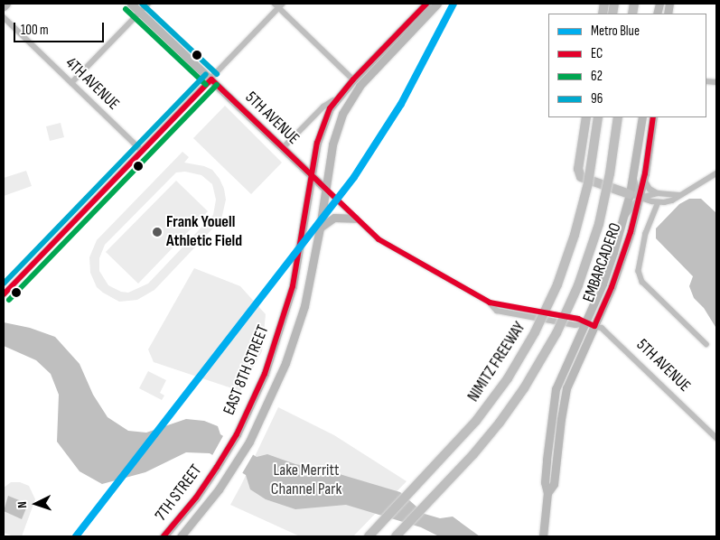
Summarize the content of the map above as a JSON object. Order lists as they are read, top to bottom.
{
  "streets": {
    "highway": ["NIMITZ FREEWAY"],
    "main road": [
      "5TH AVENUE",
      "EMBARCADERO",
      "EAST 8TH STREET",
      "7TH STREET"
    ],
    "street": ["4TH AVENUE"]
  },
  "crossings": [
    ["5TH AVENUE", "EMBARCADERO"],
    ["5TH AVENUE", "EAST 8TH STREET"],
    ["EAST 8TH STREET", "7TH STREET"]
  ],
  "parks": ["Lake Merritt Channel Park"],
  "places": ["Frank Youell Athletic Field"],
  "lines": [
    "metro line Blue",
    "transit line EC",
    "transit line 96",
    "transit line 62"
  ],
  "legend": [
    "Metro Blue",
    "EC",
    "62",
    "96"
  ],
  "scale_bar": "100 m",
  "north": "left"
}
